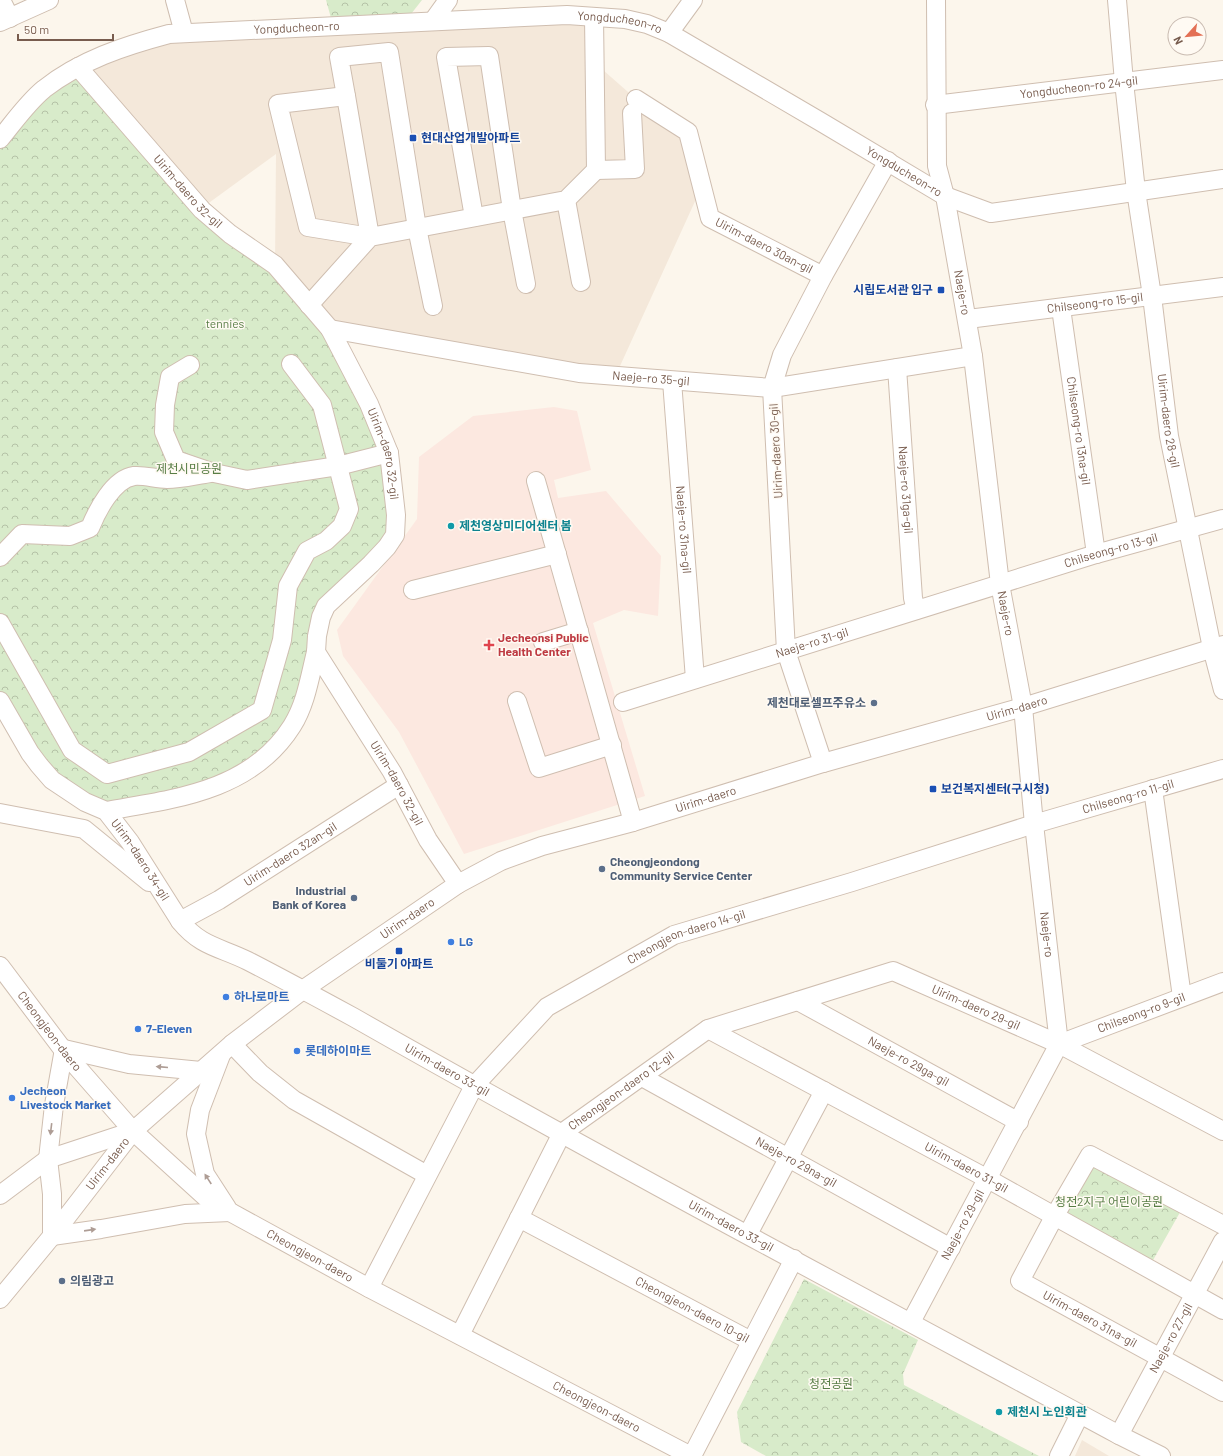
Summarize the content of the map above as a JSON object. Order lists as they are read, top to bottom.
{
  "streets": {
    "street": [
      "Yongducheon-ro",
      "Yongducheon-ro 24-gil",
      "Uirim-daero 32-gil",
      "Uirim-daero 30an-gil",
      "Naeje-ro",
      "Chilseong-ro 15-gil",
      "Naeje-ro 35-gil",
      "Uirim-daero 28-gil",
      "Chilseong-ro 13na-gil",
      "Uirim-daero 30-gil",
      "Naeje-ro 31ga-gil",
      "Naeje-ro 31na-gil",
      "Chilseong-ro 13-gil",
      "Naeje-ro 31-gil",
      "Uirim-daero",
      "Chilseong-ro 11-gil",
      "Uirim-daero 32an-gil",
      "Uirim-daero 34-gil",
      "Cheongjeon-daero 14-gil",
      "Uirim-daero 29-gil",
      "Chilseong-ro 9-gil",
      "Cheongjeon-daero",
      "Naeje-ro 29ga-gil",
      "Uirim-daero 33-gil",
      "Cheongjeon-daero 12-gil",
      "Naeje-ro 29na-gil",
      "Uirim-daero 31-gil",
      "Naeje-ro 29-gil",
      "Cheongjeon-daero 10-gil",
      "Uirim-daero 31na-gil",
      "Naeje-ro 27-gil"
    ]
  },
  "crossings": [
    ["Yongducheon-ro", "Uirim-daero 32-gil"],
    ["Yongducheon-ro", "Naeje-ro"],
    ["Yongducheon-ro", "Uirim-daero 28-gil"],
    ["Yongducheon-ro", "Uirim-daero 30-gil"],
    ["Yongducheon-ro 24-gil", "Naeje-ro"],
    ["Yongducheon-ro 24-gil", "Uirim-daero 28-gil"],
    ["Uirim-daero 32-gil", "Naeje-ro 35-gil"],
    ["Uirim-daero 32-gil", "Uirim-daero"],
    ["Uirim-daero 32-gil", "Uirim-daero 32an-gil"],
    ["Uirim-daero 30an-gil", "Uirim-daero 30-gil"],
    ["Naeje-ro", "Chilseong-ro 15-gil"],
    ["Naeje-ro", "Naeje-ro 35-gil"],
    ["Naeje-ro", "Chilseong-ro 13-gil"],
    ["Naeje-ro", "Naeje-ro 31-gil"],
    ["Naeje-ro", "Uirim-daero"],
    ["Naeje-ro", "Chilseong-ro 11-gil"],
    ["Naeje-ro", "Cheongjeon-daero 14-gil"],
    ["Naeje-ro", "Uirim-daero 29-gil"],
    ["Naeje-ro", "Chilseong-ro 9-gil"],
    ["Naeje-ro", "Naeje-ro 29-gil"],
    ["Chilseong-ro 15-gil", "Uirim-daero 28-gil"],
    ["Chilseong-ro 15-gil", "Chilseong-ro 13na-gil"],
    ["Naeje-ro 35-gil", "Uirim-daero 30-gil"],
    ["Naeje-ro 35-gil", "Naeje-ro 31ga-gil"],
    ["Naeje-ro 35-gil", "Naeje-ro 31na-gil"],
    ["Uirim-daero 28-gil", "Chilseong-ro 13-gil"],
    ["Uirim-daero 28-gil", "Uirim-daero"],
    ["Chilseong-ro 13na-gil", "Chilseong-ro 13-gil"],
    ["Uirim-daero 30-gil", "Naeje-ro 31-gil"],
    ["Uirim-daero 30-gil", "Uirim-daero"],
    ["Naeje-ro 31ga-gil", "Naeje-ro 31-gil"],
    ["Naeje-ro 31na-gil", "Naeje-ro 31-gil"],
    ["Chilseong-ro 13-gil", "Naeje-ro 31-gil"],
    ["Uirim-daero", "Uirim-daero 34-gil"],
    ["Uirim-daero", "Cheongjeon-daero"],
    ["Uirim-daero", "Uirim-daero 33-gil"],
    ["Chilseong-ro 11-gil", "Cheongjeon-daero 14-gil"],
    ["Uirim-daero 32an-gil", "Uirim-daero 34-gil"],
    ["Uirim-daero 34-gil", "Uirim-daero 33-gil"],
    ["Cheongjeon-daero 14-gil", "Cheongjeon-daero"],
    ["Cheongjeon-daero 14-gil", "Uirim-daero 33-gil"],
    ["Uirim-daero 29-gil", "Chilseong-ro 9-gil"],
    ["Uirim-daero 29-gil", "Cheongjeon-daero 12-gil"],
    ["Uirim-daero 29-gil", "Naeje-ro 29-gil"],
    ["Chilseong-ro 9-gil", "Naeje-ro 29-gil"],
    ["Cheongjeon-daero", "Cheongjeon-daero 12-gil"],
    ["Cheongjeon-daero", "Cheongjeon-daero 10-gil"],
    ["Naeje-ro 29ga-gil", "Cheongjeon-daero 12-gil"],
    ["Naeje-ro 29ga-gil", "Naeje-ro 29-gil"],
    ["Uirim-daero 33-gil", "Cheongjeon-daero 12-gil"],
    ["Uirim-daero 33-gil", "Naeje-ro 29-gil"],
    ["Uirim-daero 33-gil", "Naeje-ro 27-gil"],
    ["Cheongjeon-daero 12-gil", "Naeje-ro 29na-gil"],
    ["Cheongjeon-daero 12-gil", "Uirim-daero 31-gil"],
    ["Cheongjeon-daero 12-gil", "Cheongjeon-daero 10-gil"],
    ["Naeje-ro 29na-gil", "Naeje-ro 29-gil"],
    ["Uirim-daero 31-gil", "Naeje-ro 29-gil"],
    ["Uirim-daero 31-gil", "Uirim-daero 31na-gil"],
    ["Uirim-daero 31-gil", "Naeje-ro 27-gil"],
    ["Uirim-daero 31na-gil", "Naeje-ro 27-gil"]
  ],
  "parks": [
    "tennies",
    "제천시민공원",
    "청전2지구 어린이공원",
    "청전공원"
  ],
  "places": {
    "transit": [
      "현대산업개발아파트",
      "시립도서관 입구",
      "보건복지센터(구시청)",
      "비둘기 아파트"
    ],
    "other": [
      "제천영상미디어센터 봄",
      "제천대로셀프주유소",
      "Cheongjeondong Community Service Center",
      "Industrial Bank of Korea",
      "LG",
      "하나로마트",
      "7-Eleven",
      "롯데하이마트",
      "Jecheon Livestock Market",
      "의림광고",
      "제천시 노인회관"
    ],
    "health": ["Jecheonsi Public Health Center"]
  },
  "scale_bar": "50 m",
  "north": "bottom left"
}
